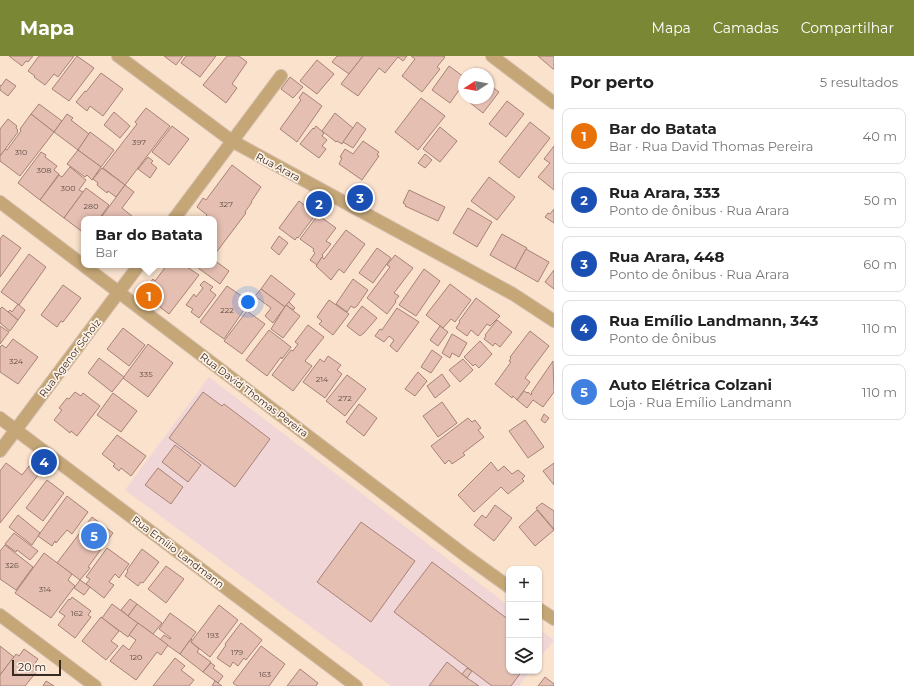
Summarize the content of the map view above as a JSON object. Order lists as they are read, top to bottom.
{
  "streets": {
    "street": [
      "Rua Arara",
      "Rua Agenor Scholz",
      "Rua David Thomas Pereira",
      "Rua Emílio Landmann"
    ]
  },
  "crossings": [
    ["Rua Agenor Scholz", "Rua David Thomas Pereira"],
    ["Rua Agenor Scholz", "Rua Emílio Landmann"]
  ],
  "house_numbers": [
    "397",
    "310",
    "308",
    "300",
    "327",
    "280",
    "222",
    "324",
    "335",
    "214",
    "272",
    "326",
    "314",
    "162",
    "193",
    "179",
    "120",
    "163"
  ],
  "scale_bar": "20 m",
  "north": "left",
  "page": {
    "header": "Mapa",
    "nav": ["Mapa", "Camadas", "Compartilhar"],
    "heading": ["Por perto", "5 resultados"],
    "list": [
      {
        "mark": "1",
        "name": "Bar do Batata",
        "note": "Bar · Rua David Thomas Pereira",
        "value": "40 m"
      },
      {
        "mark": "2",
        "name": "Rua Arara, 333",
        "note": "Ponto de ônibus · Rua Arara",
        "value": "50 m"
      },
      {
        "mark": "3",
        "name": "Rua Arara, 448",
        "note": "Ponto de ônibus · Rua Arara",
        "value": "60 m"
      },
      {
        "mark": "4",
        "name": "Rua Emílio Landmann, 343",
        "note": "Ponto de ônibus",
        "value": "110 m"
      },
      {
        "mark": "5",
        "name": "Auto Elétrica Colzani",
        "note": "Loja · Rua Emílio Landmann",
        "value": "110 m"
      }
    ],
    "pins": [
      "3",
      "2",
      "1",
      "4",
      "5"
    ],
    "popup": ["Bar do Batata", "Bar"],
    "map_buttons": ["+", "−"],
    "scale": "20 m"
  }
}
